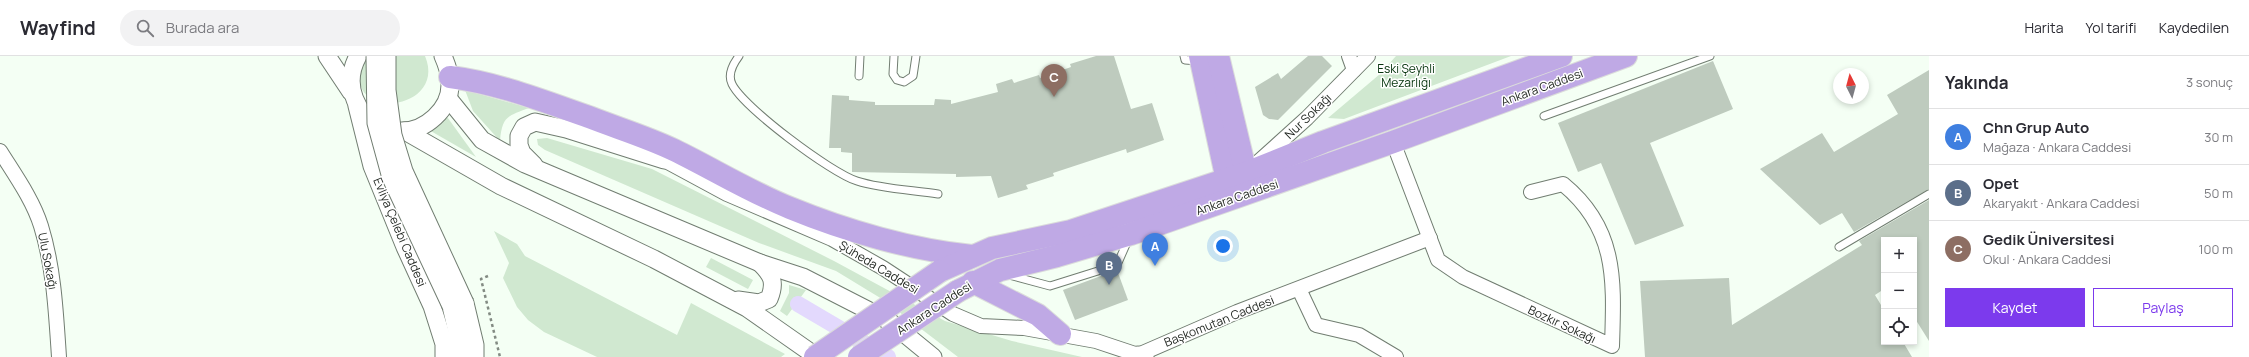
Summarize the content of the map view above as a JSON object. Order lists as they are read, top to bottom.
{
  "streets": {
    "main road": ["Ankara Caddesi"],
    "street": [
      "Nur Sokağı",
      "Evliya Çelebi Caddesi",
      "Ulu Sokağı",
      "Şüheda Caddesi",
      "Başkomutan Caddesi",
      "Bozkır Sokağı"
    ]
  },
  "crossings": [
    ["Ankara Caddesi", "Nur Sokağı"],
    ["Ankara Caddesi", "Bozkır Sokağı"],
    ["Şüheda Caddesi", "Başkomutan Caddesi"],
    ["Başkomutan Caddesi", "Bozkır Sokağı"]
  ],
  "parks": ["Eski Şeyhli Mezarlığı"],
  "north": "top",
  "page": {
    "header": "Wayfind",
    "search": "Burada ara",
    "nav": ["Harita", "Yol tarifi", "Kaydedilen"],
    "heading": ["Yakında", "3 sonuç"],
    "pins": ["C", "A", "B"],
    "list": [
      {
        "mark": "A",
        "name": "Chn Grup Auto",
        "note": "Mağaza · Ankara Caddesi",
        "value": "30 m"
      },
      {
        "mark": "B",
        "name": "Opet",
        "note": "Akaryakıt · Ankara Caddesi",
        "value": "50 m"
      },
      {
        "mark": "C",
        "name": "Gedik Üniversitesi",
        "note": "Okul · Ankara Caddesi",
        "value": "100 m"
      }
    ],
    "map_buttons": ["+", "−"],
    "buttons": ["Kaydet", "Paylaş"]
  }
}
